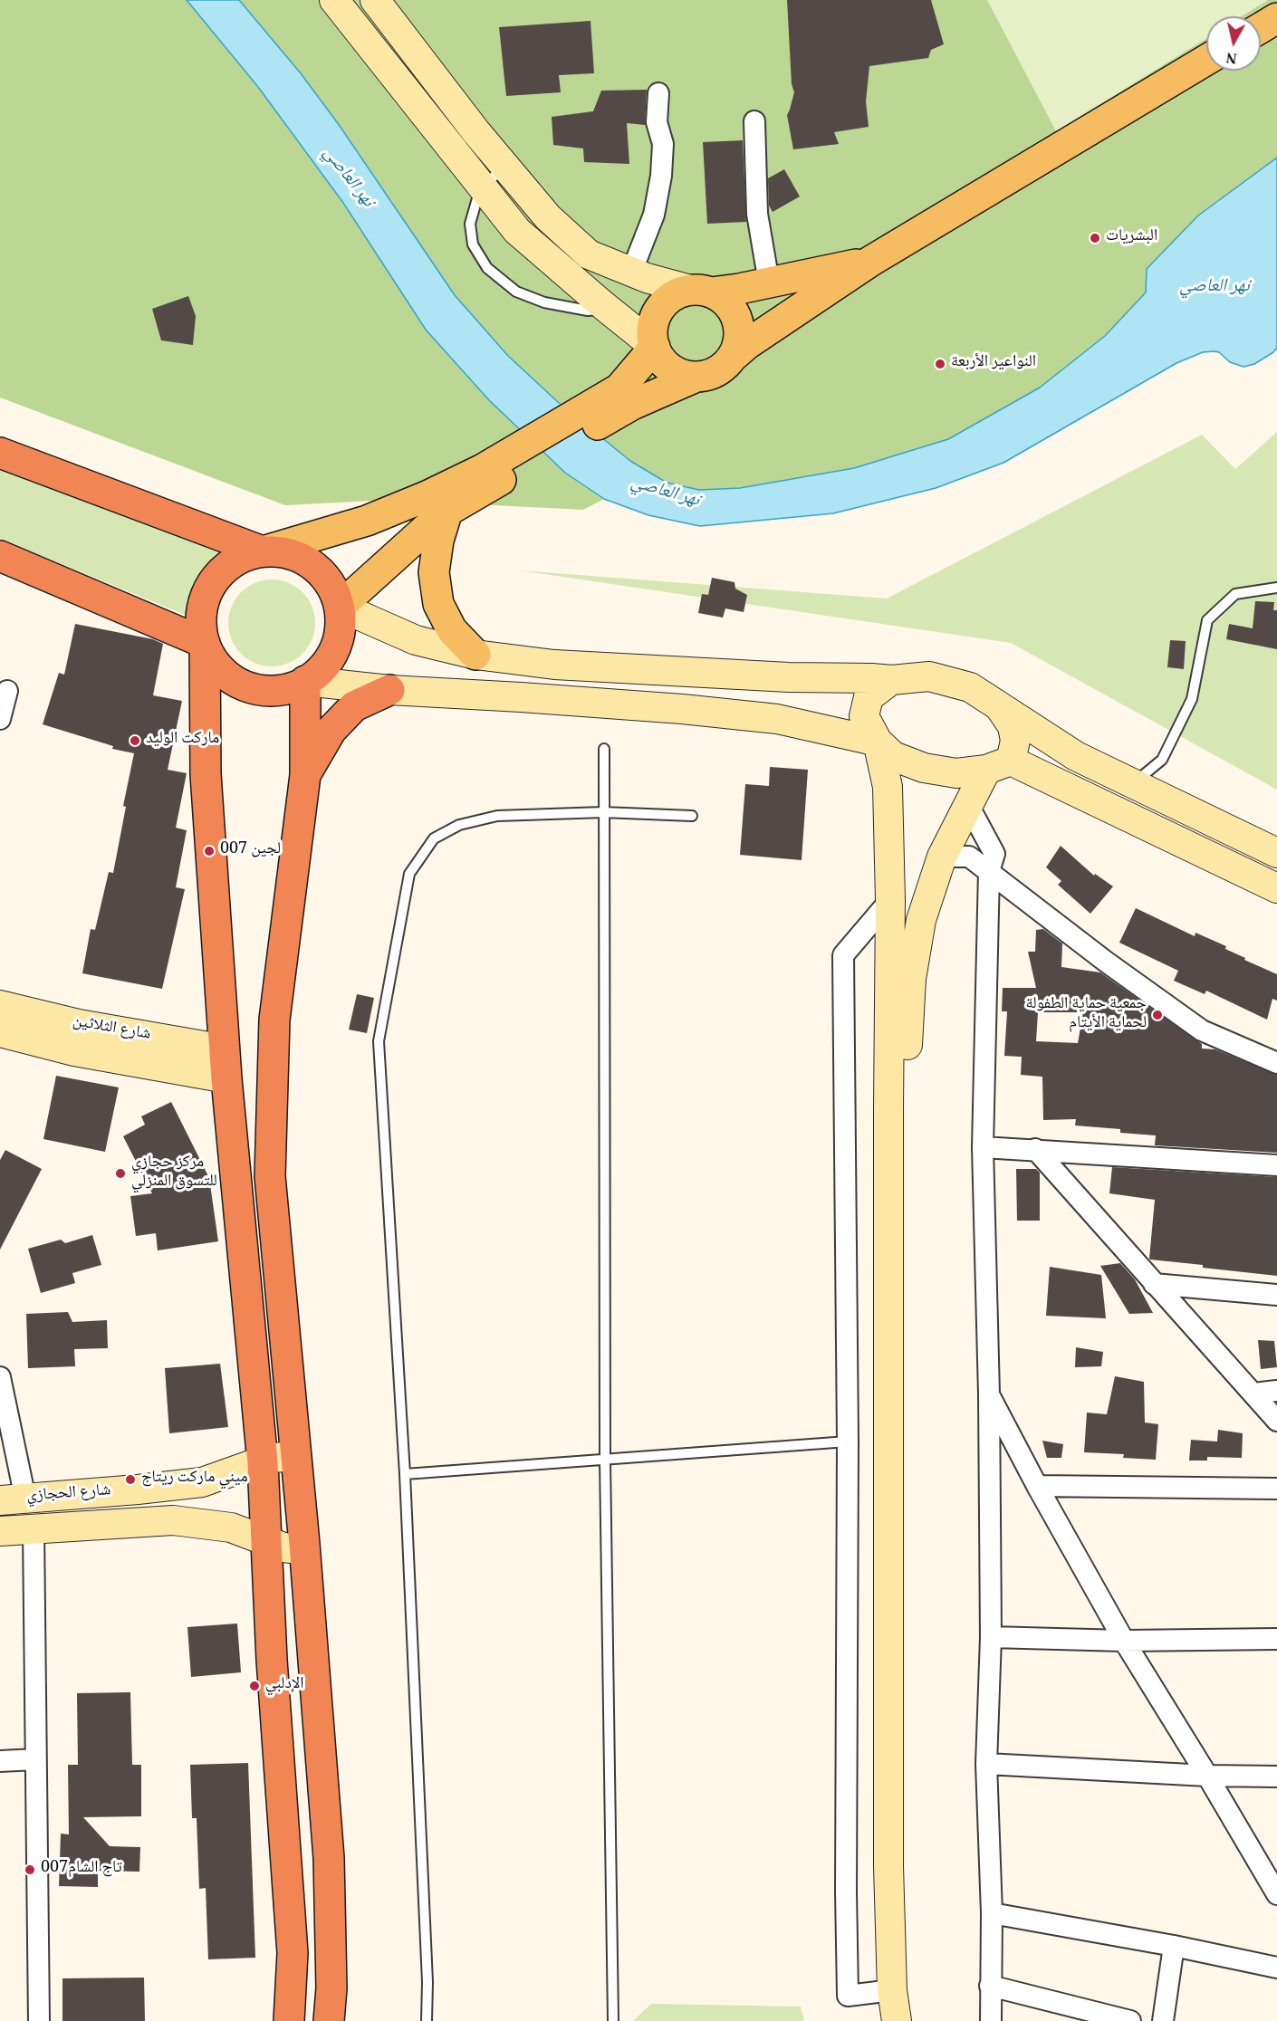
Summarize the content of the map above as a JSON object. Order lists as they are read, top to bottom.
{
  "streets": {
    "main road": ["شارع الثلاثين", "شارع الحجازي"]
  },
  "water": ["نهر العاصي"],
  "places": [
    "البشريات",
    "النواعير الأربعة",
    "ماركت الوليد",
    "لجين 007",
    "جمعية حماية الطفولة لحماية الأيتام",
    "مركز حجازي للتسوق المنزلي",
    "ميني ماركت ريتاج",
    "الإدلبي",
    "تاج الشام007"
  ],
  "north": "bottom"
}
